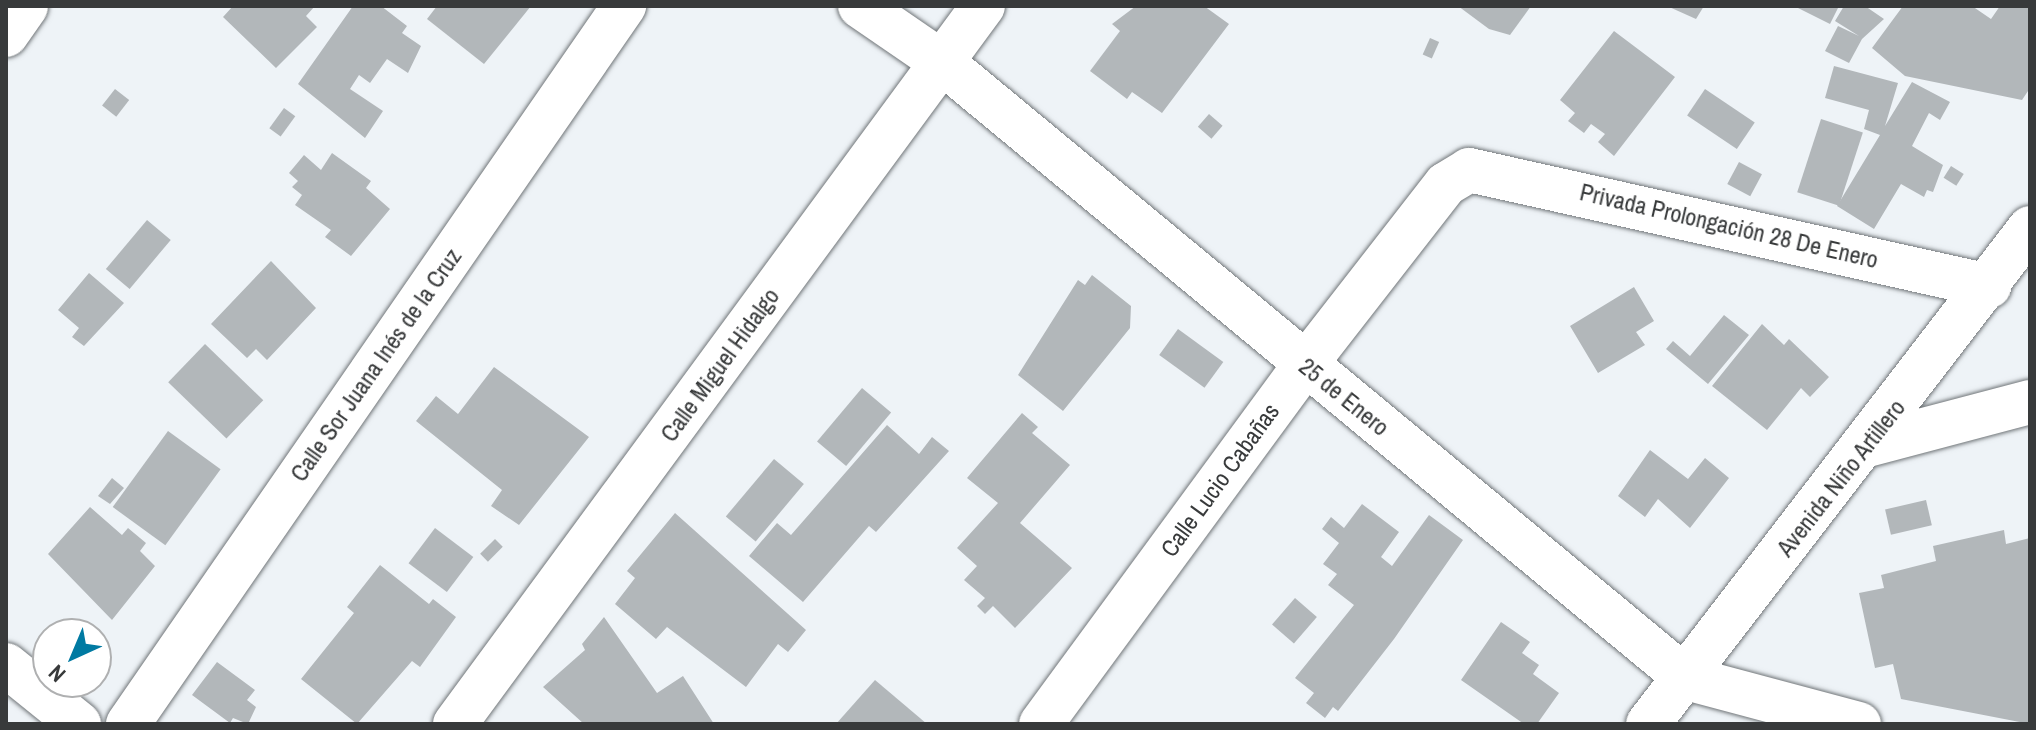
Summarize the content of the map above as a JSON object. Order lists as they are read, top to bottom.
{
  "streets": {
    "street": [
      "Privada Prolongación 28 De Enero",
      "Calle Sor Juana Inés de la Cruz",
      "Calle Miguel Hidalgo",
      "25 de Enero",
      "Avenida Niño Artillero",
      "Calle Lucio Cabañas"
    ]
  },
  "crossings": [
    ["Privada Prolongación 28 De Enero", "Avenida Niño Artillero"],
    ["Privada Prolongación 28 De Enero", "Calle Lucio Cabañas"],
    ["Calle Miguel Hidalgo", "25 de Enero"],
    ["25 de Enero", "Avenida Niño Artillero"],
    ["25 de Enero", "Calle Lucio Cabañas"]
  ],
  "north": "bottom left"
}
